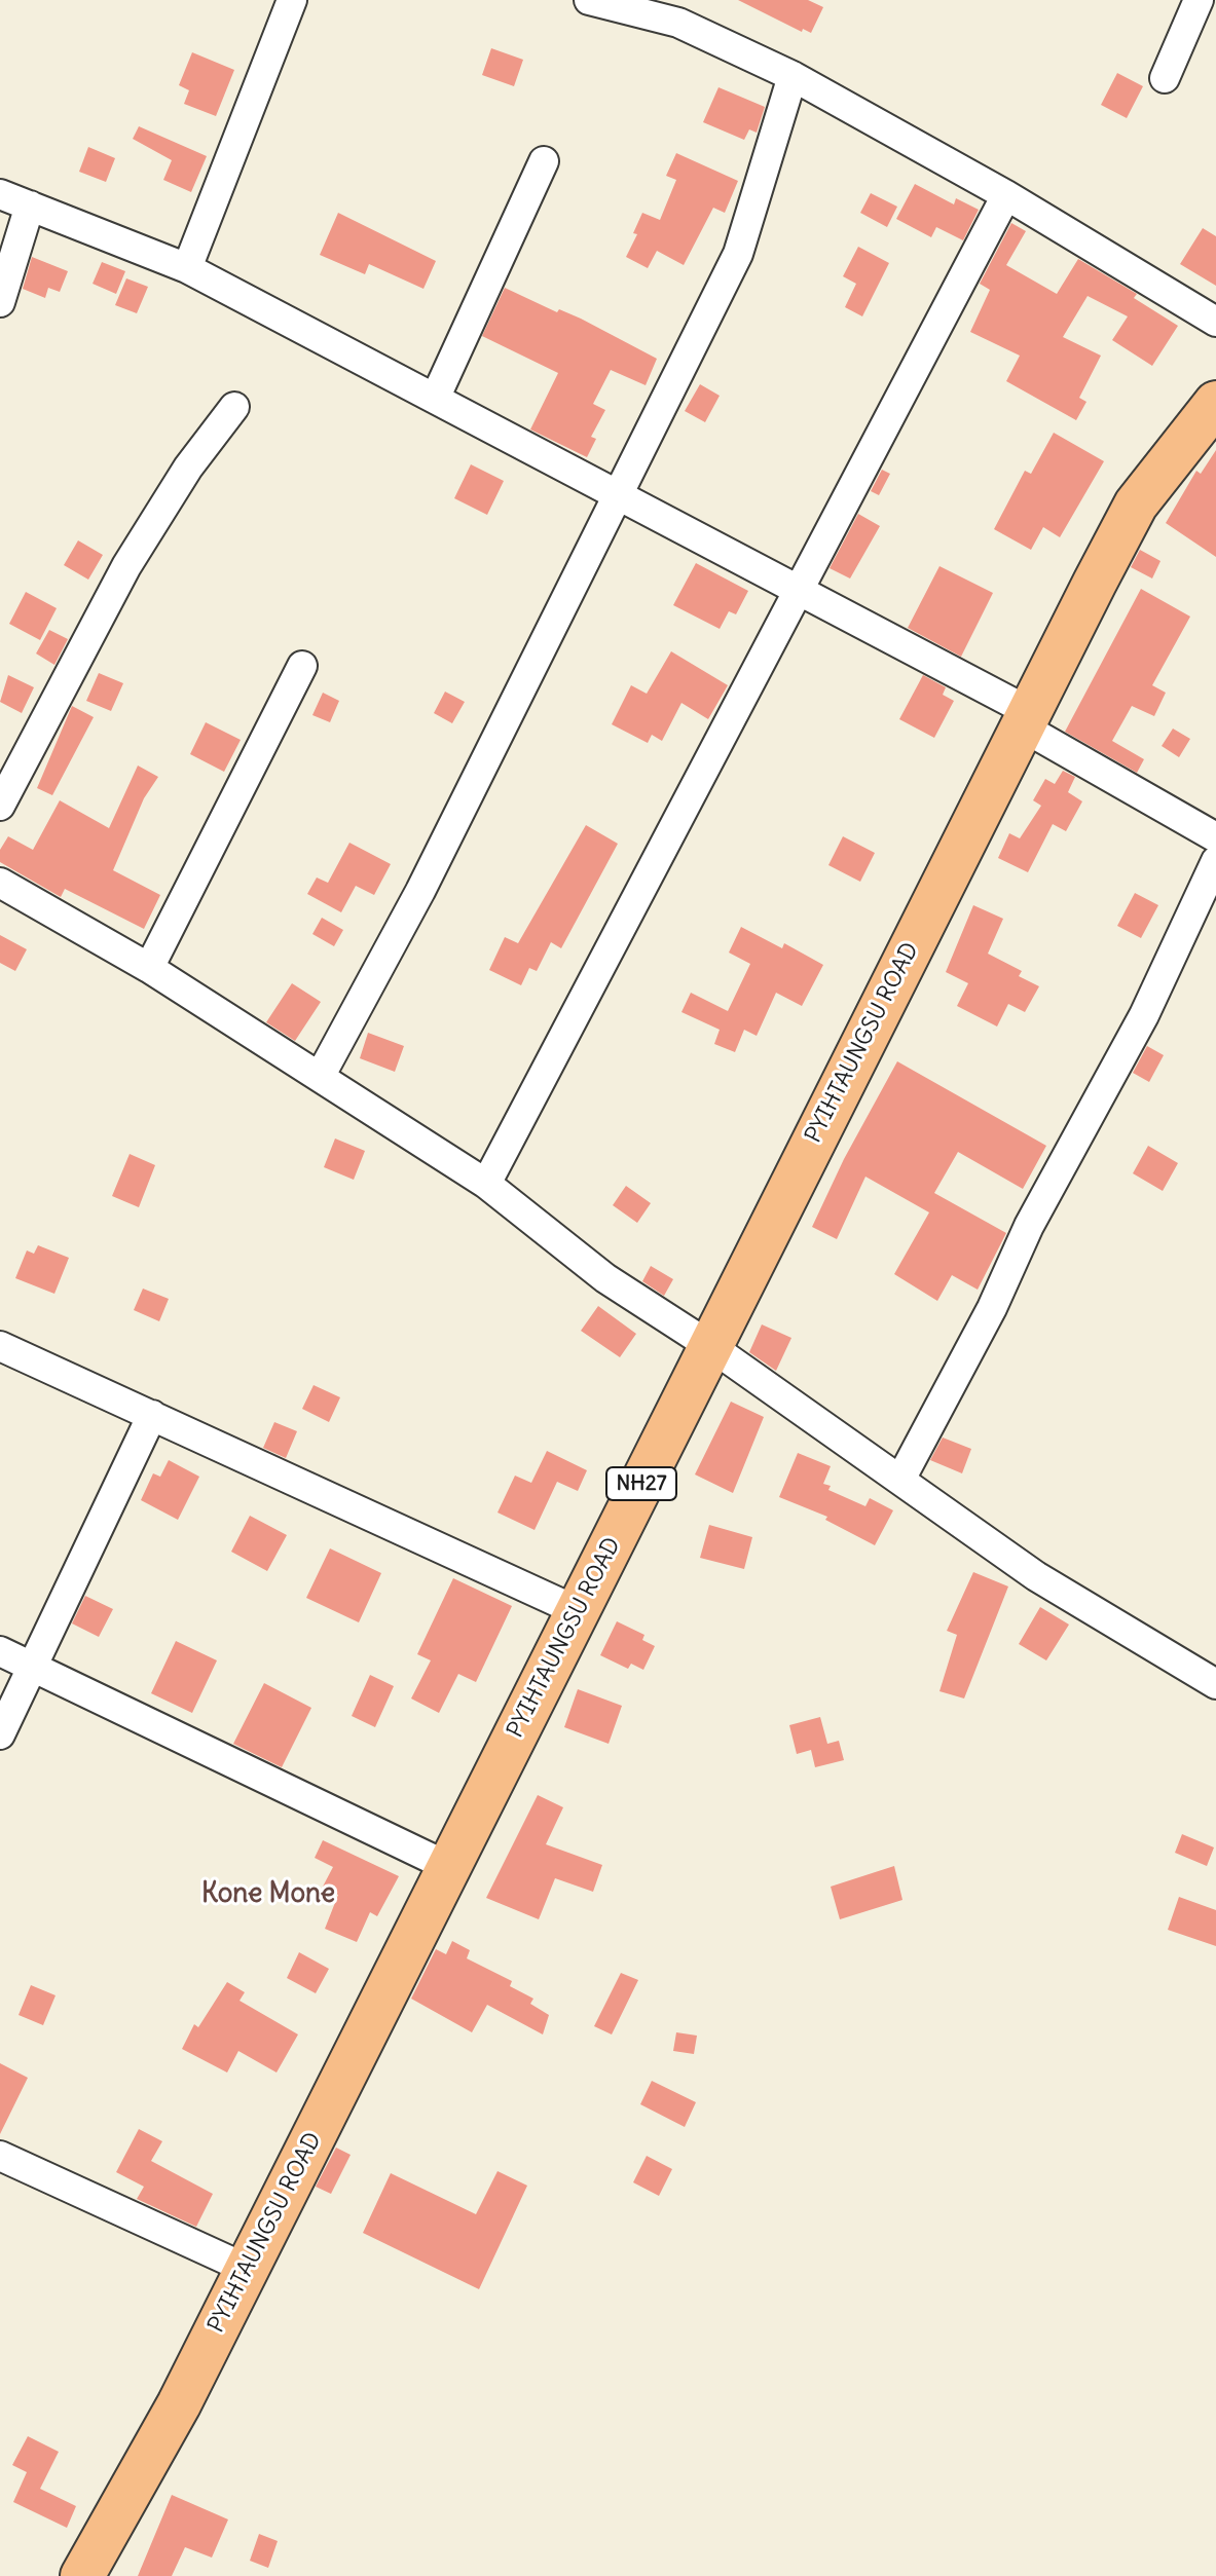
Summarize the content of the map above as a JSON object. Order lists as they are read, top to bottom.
{
  "streets": {
    "highway": ["PYIHTAUNGSU ROAD", "NH27"]
  },
  "districts": ["Kone Mone"]
}
